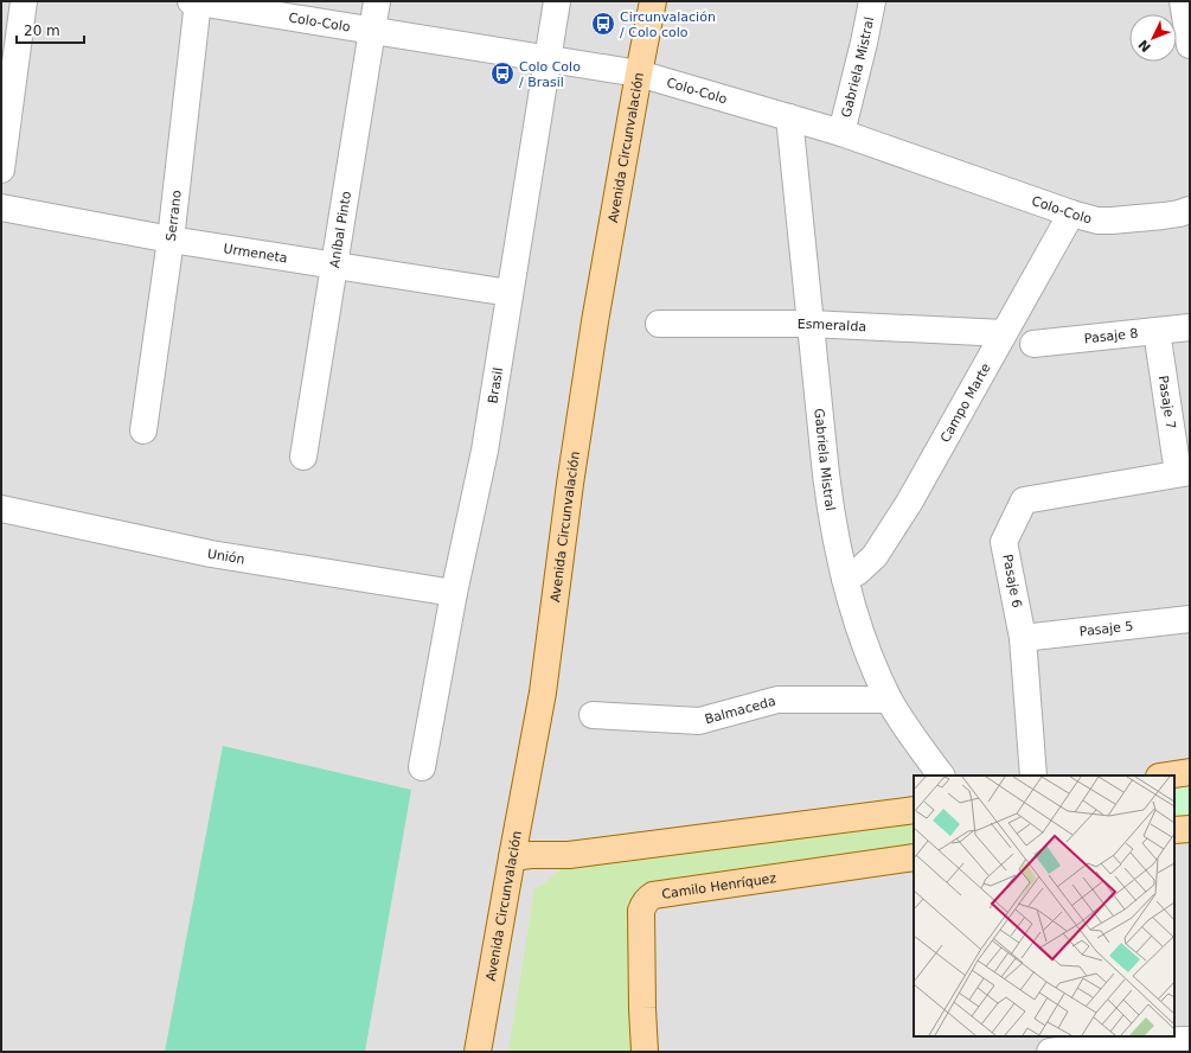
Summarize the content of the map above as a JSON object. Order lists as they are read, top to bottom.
{
  "streets": {
    "main road": ["Avenida Circunvalación", "Camilo Henríquez"],
    "street": [
      "Colo-Colo",
      "Gabriela Mistral",
      "Serrano",
      "Aníbal Pinto",
      "Urmeneta",
      "Esmeralda",
      "Pasaje 8",
      "Brasil",
      "Campo Marte",
      "Pasaje 7",
      "Unión",
      "Pasaje 6",
      "Pasaje 5",
      "Balmaceda"
    ]
  },
  "crossings": [
    ["Colo-Colo", "Gabriela Mistral"],
    ["Colo-Colo", "Avenida Circunvalación"],
    ["Colo-Colo", "Serrano"],
    ["Colo-Colo", "Aníbal Pinto"],
    ["Colo-Colo", "Brasil"],
    ["Colo-Colo", "Campo Marte"],
    ["Gabriela Mistral", "Esmeralda"],
    ["Gabriela Mistral", "Campo Marte"],
    ["Gabriela Mistral", "Balmaceda"],
    ["Serrano", "Urmeneta"],
    ["Aníbal Pinto", "Urmeneta"],
    ["Urmeneta", "Brasil"],
    ["Esmeralda", "Campo Marte"],
    ["Pasaje 8", "Pasaje 7"],
    ["Brasil", "Unión"],
    ["Pasaje 7", "Pasaje 6"],
    ["Pasaje 6", "Pasaje 5"]
  ],
  "places": {
    "bus stop": ["Circunvalación / Colo colo", "Colo Colo / Brasil"]
  },
  "scale_bar": "20 m",
  "north": "bottom left"
}
